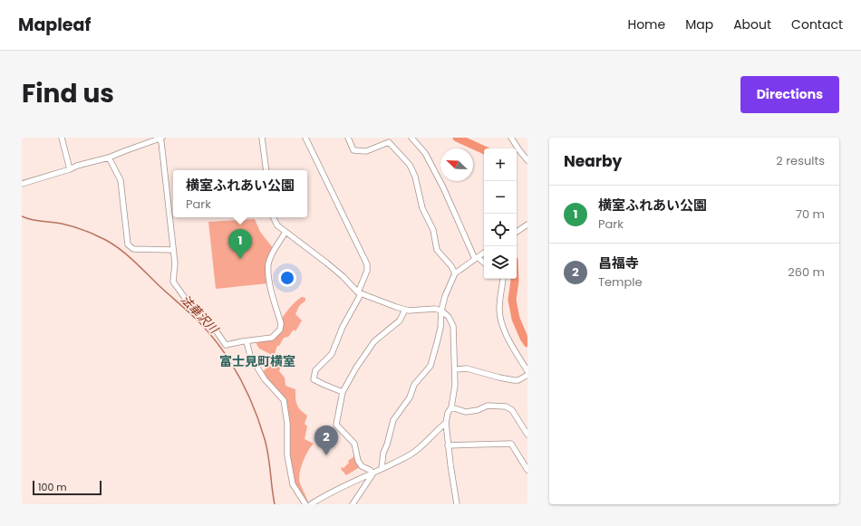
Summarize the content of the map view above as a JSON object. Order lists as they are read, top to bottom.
{
  "districts": ["富士見町横室"],
  "water": ["法華沢川"],
  "scale_bar": "100 m",
  "north": "top left",
  "page": {
    "header": "Mapleaf",
    "nav": [
      "Home",
      "Map",
      "About",
      "Contact"
    ],
    "title": "Find us",
    "buttons": "Directions",
    "heading": ["Nearby", "2 results"],
    "map_buttons": ["+", "−"],
    "popup": ["横室ふれあい公園", "Park"],
    "list": [
      {
        "mark": "1",
        "name": "横室ふれあい公園",
        "note": "Park",
        "value": "70 m"
      },
      {
        "mark": "2",
        "name": "昌福寺",
        "note": "Temple",
        "value": "260 m"
      }
    ],
    "pins": ["1", "2"],
    "scale": "100 m"
  }
}
